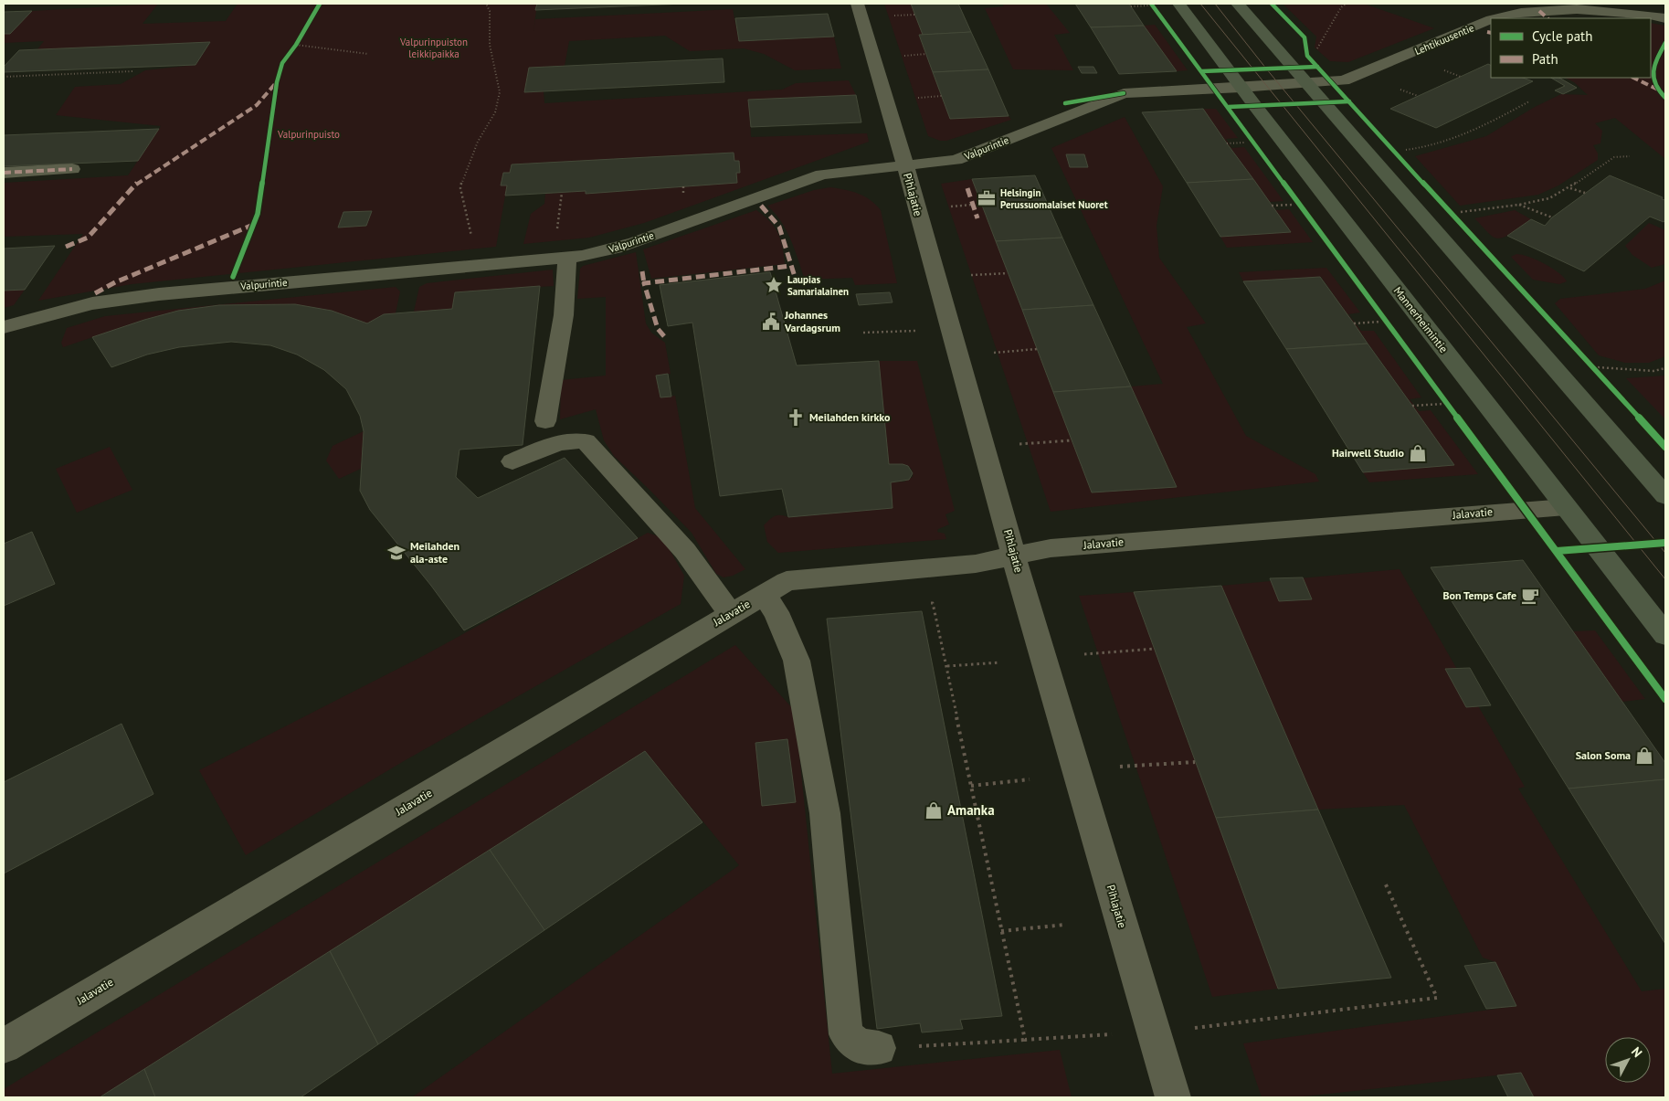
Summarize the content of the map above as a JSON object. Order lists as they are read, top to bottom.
{
  "streets": {
    "main road": ["Mannerheimintie"],
    "street": [
      "Lehtikuusentie",
      "Valpurintie",
      "Pihlajatie",
      "Jalavatie"
    ]
  },
  "crossings": [
    ["Lehtikuusentie", "Valpurintie"],
    ["Lehtikuusentie", "Mannerheimintie"],
    ["Valpurintie", "Pihlajatie"],
    ["Valpurintie", "Mannerheimintie"],
    ["Pihlajatie", "Jalavatie"],
    ["Mannerheimintie", "Jalavatie"]
  ],
  "parks": ["Valpurinpuiston leikkipaikka", "Valpurinpuisto"],
  "places": {
    "office": ["Helsingin Perussuomalaiset Nuoret"],
    "place": ["Laupias Samarialainen"],
    "public building": ["Johannes Vardagsrum"],
    "church": ["Meilahden kirkko"],
    "shop": ["Hairwell Studio", "Salon Soma", "Amanka"],
    "school or university": ["Meilahden ala-aste"],
    "cafe": ["Bon Temps Cafe"]
  },
  "legend": ["Cycle path", "Path"],
  "north": "top right"
}
